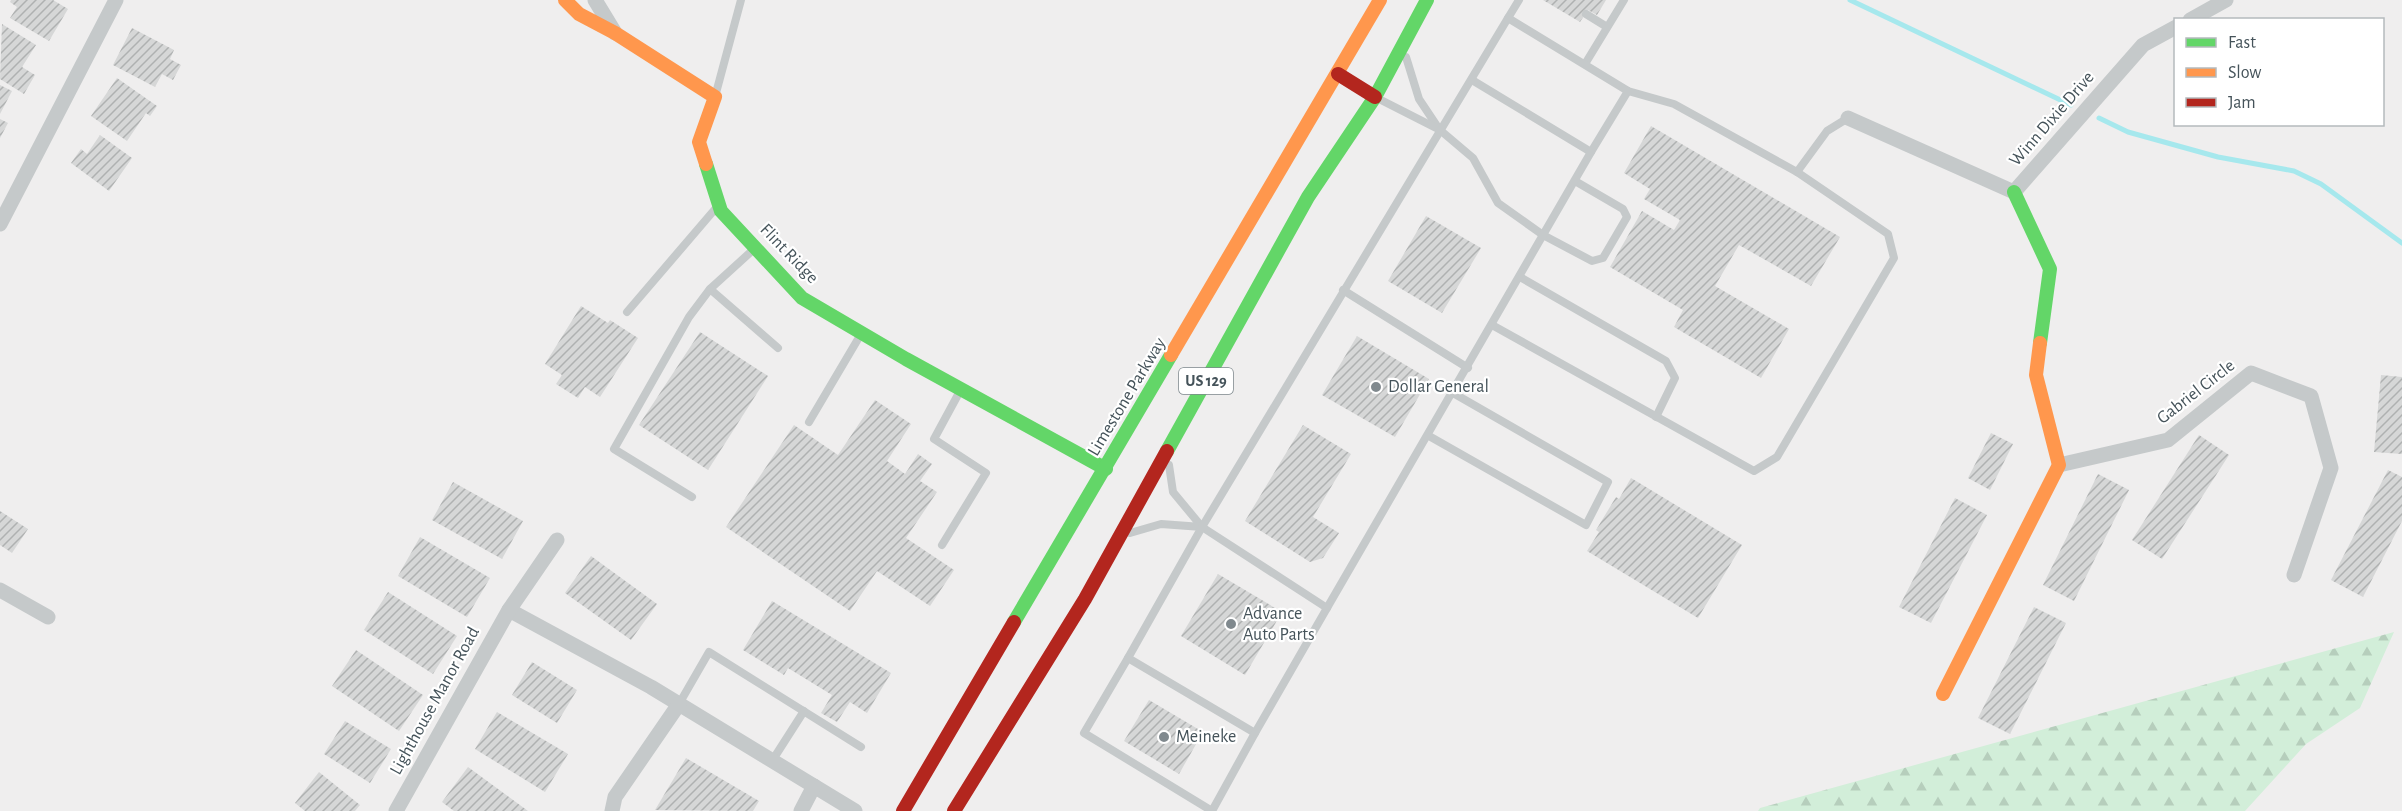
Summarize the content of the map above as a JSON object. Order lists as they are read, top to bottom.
{
  "streets": {
    "main road": ["Flint Ridge", "US 129", "Limestone Parkway"],
    "street": ["Winn Dixie Drive", "Gabriel Circle", "Lighthouse Manor Road"]
  },
  "crossings": [
    ["Flint Ridge", "Limestone Parkway"]
  ],
  "places": ["Dollar General", "Advance Auto Parts", "Meineke"],
  "legend": ["Fast", "Slow", "Jam"]
}
